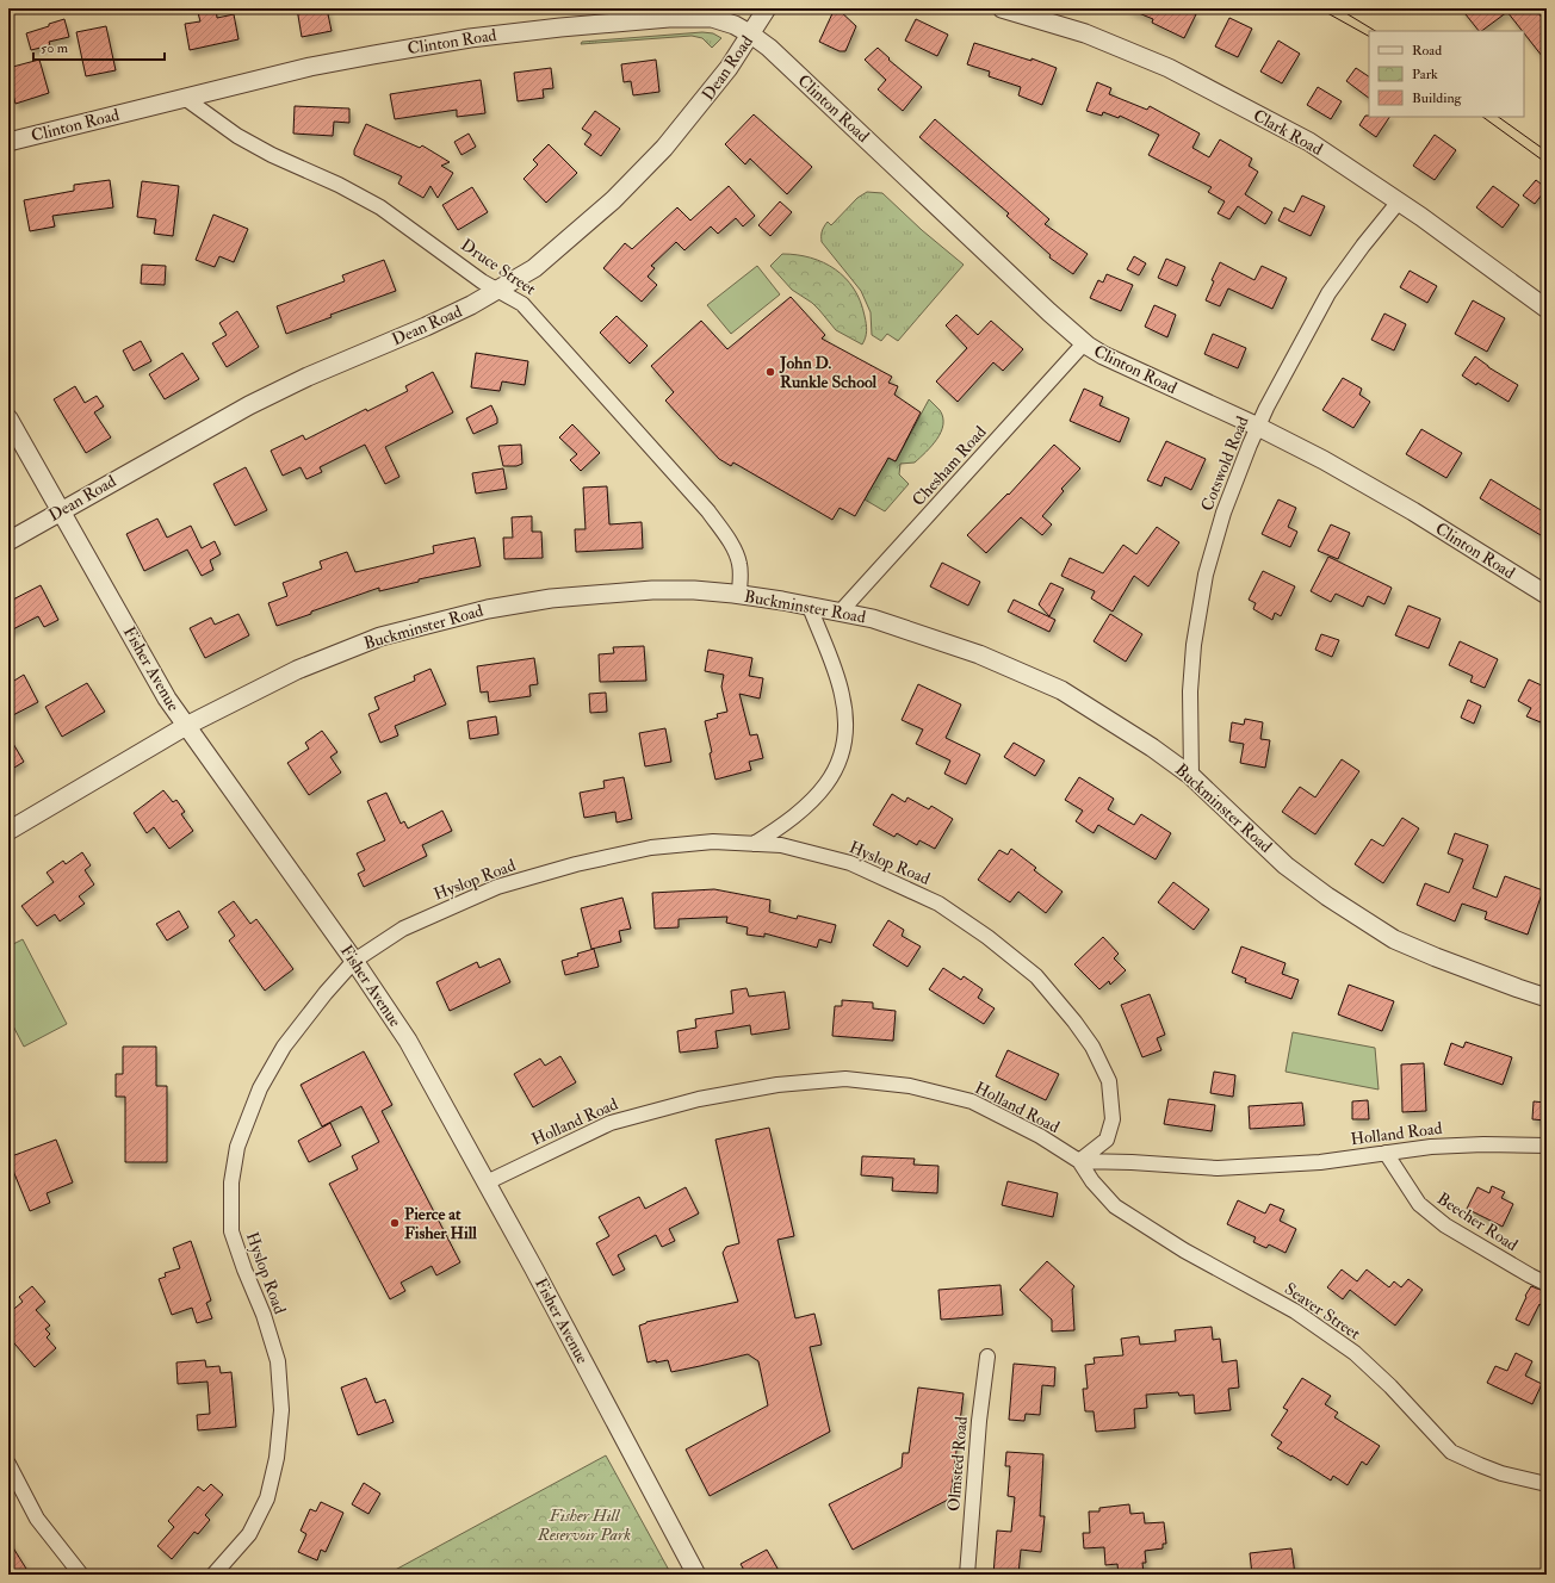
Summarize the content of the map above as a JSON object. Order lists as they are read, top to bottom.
{
  "streets": {
    "street": [
      "Clinton Road",
      "Dean Road",
      "Clark Road",
      "Druce Street",
      "Cotswold Road",
      "Chesham Road",
      "Buckminster Road",
      "Fisher Avenue",
      "Hyslop Road",
      "Holland Road",
      "Beecher Road",
      "Seaver Street",
      "Olmsted Road"
    ]
  },
  "crossings": [
    ["Clinton Road", "Dean Road"],
    ["Clinton Road", "Druce Street"],
    ["Clinton Road", "Cotswold Road"],
    ["Clinton Road", "Chesham Road"],
    ["Dean Road", "Druce Street"],
    ["Dean Road", "Fisher Avenue"],
    ["Clark Road", "Cotswold Road"],
    ["Druce Street", "Buckminster Road"],
    ["Cotswold Road", "Buckminster Road"],
    ["Chesham Road", "Buckminster Road"],
    ["Buckminster Road", "Fisher Avenue"],
    ["Fisher Avenue", "Hyslop Road"],
    ["Fisher Avenue", "Holland Road"],
    ["Hyslop Road", "Holland Road"],
    ["Hyslop Road", "Seaver Street"],
    ["Holland Road", "Beecher Road"],
    ["Holland Road", "Seaver Street"]
  ],
  "parks": ["Fisher Hill Reservoir Park"],
  "places": ["John D. Runkle School", "Pierce at Fisher Hill"],
  "legend": ["Road", "Park", "Building"],
  "scale_bar": "50 m"
}
